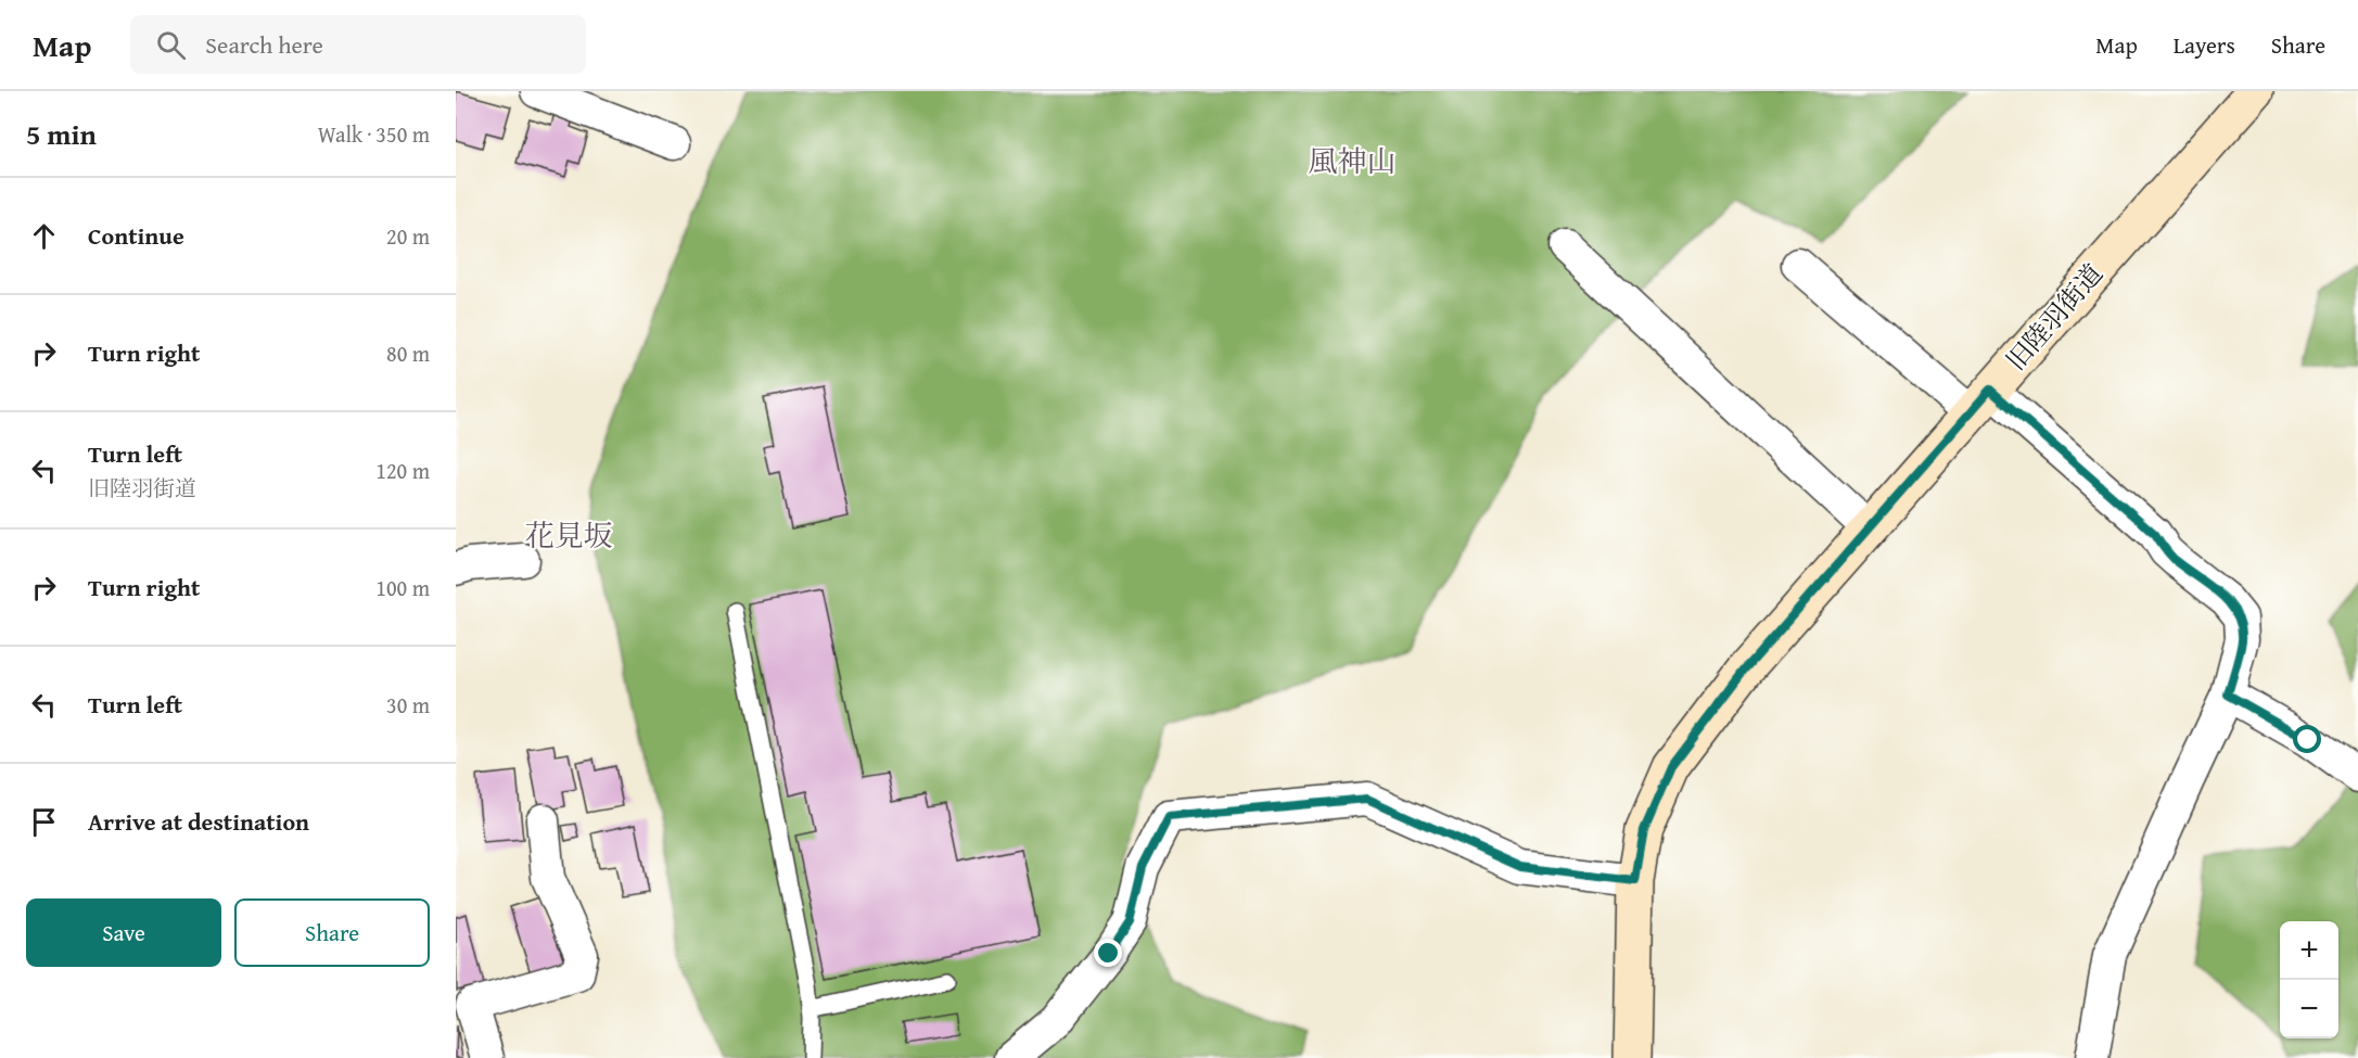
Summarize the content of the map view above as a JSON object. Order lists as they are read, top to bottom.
{
  "streets": {
    "street": ["旧陸羽街道"]
  },
  "districts": ["風神山", "花見坂"],
  "page": {
    "header": "Map",
    "search": "Search here",
    "nav": ["Map", "Layers", "Share"],
    "heading": ["5 min", "Walk · 350 m"],
    "list": [
      ["Continue", "20 m"],
      ["Turn right", "80 m"],
      ["Turn left", "旧陸羽街道", "120 m"],
      ["Turn right", "100 m"],
      ["Turn left", "30 m"],
      "Arrive at destination"
    ],
    "buttons": ["Save", "Share"],
    "map_buttons": ["+", "−"]
  }
}
